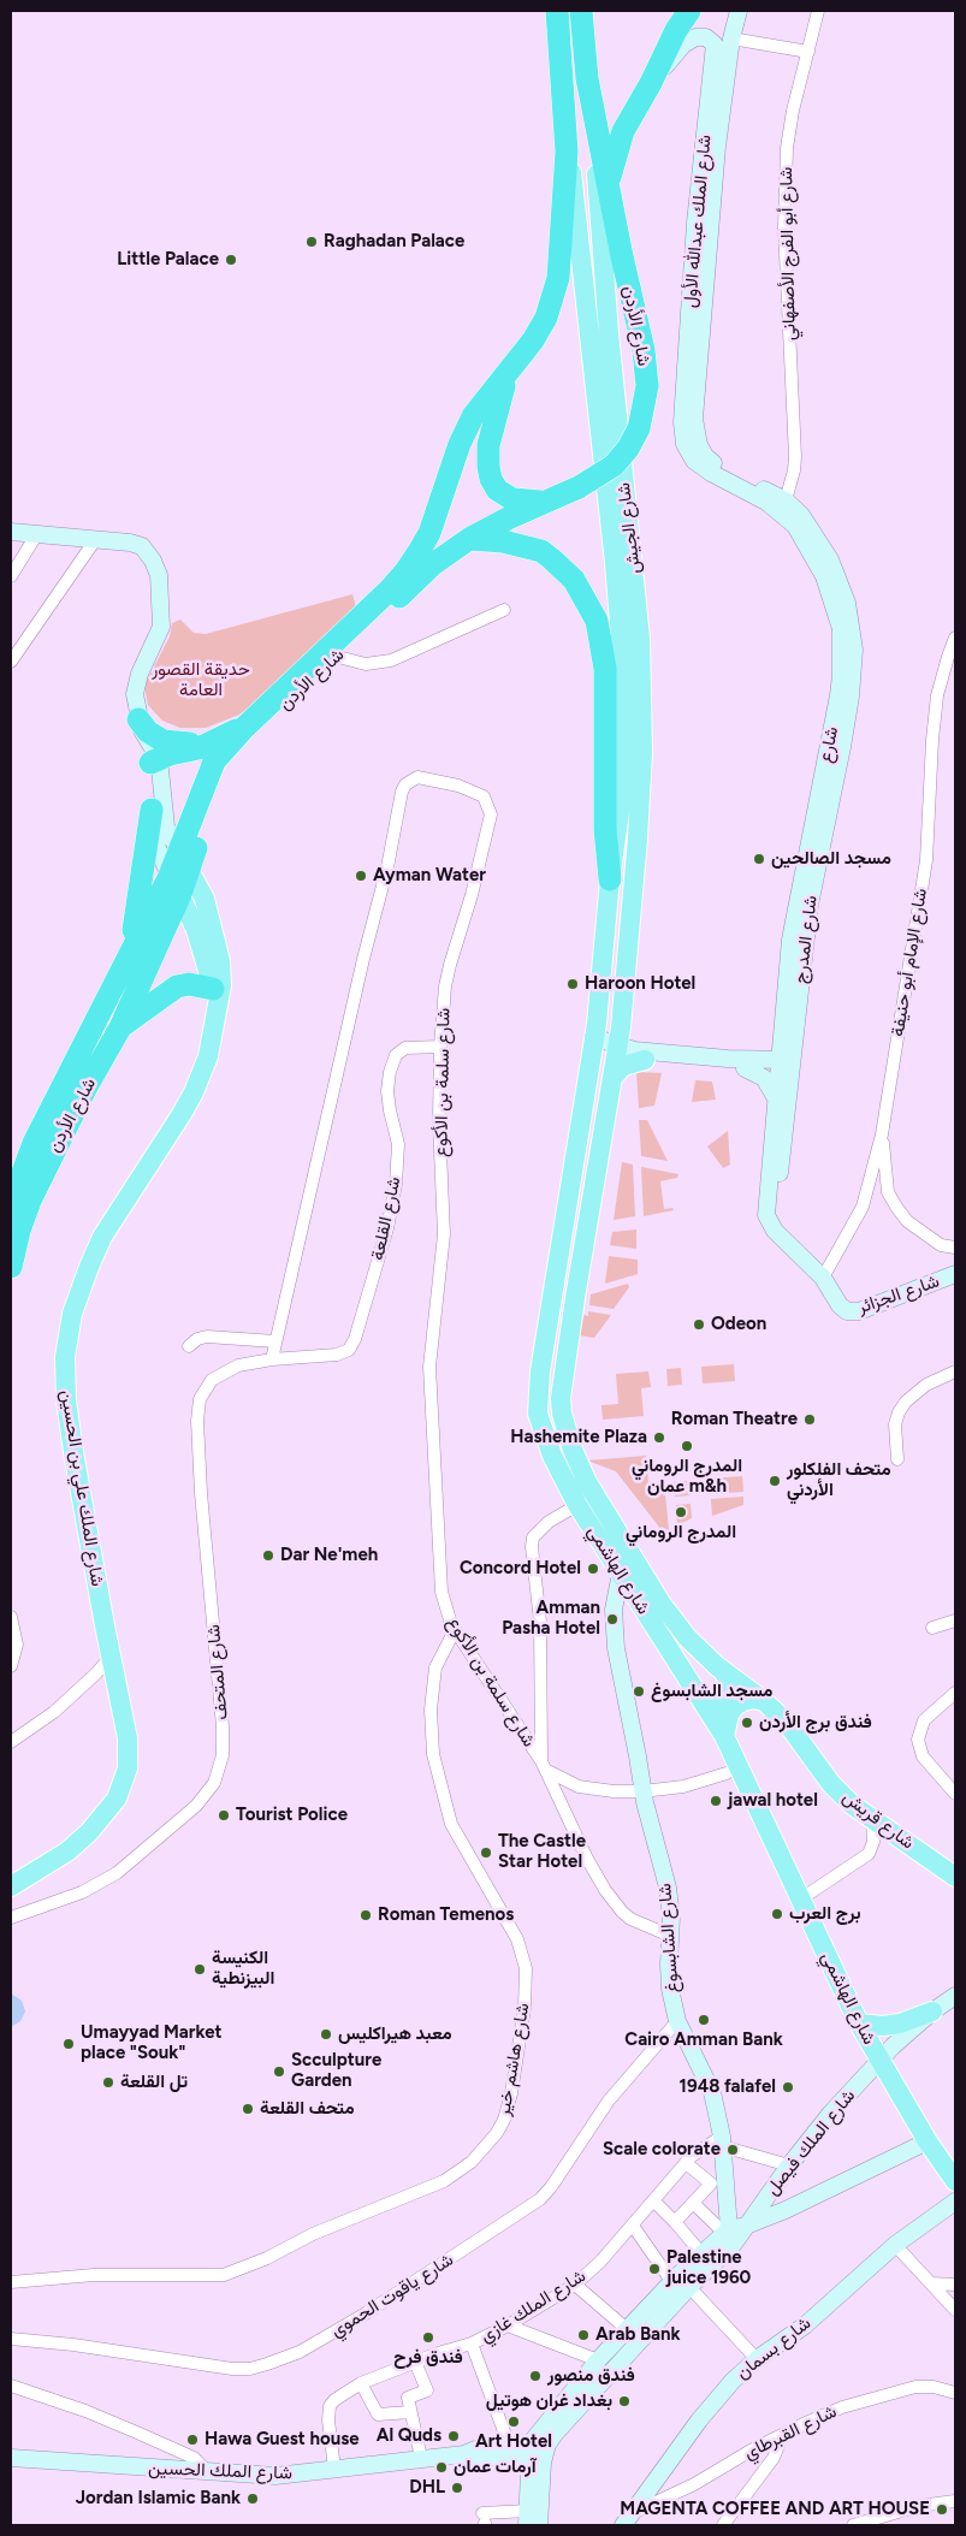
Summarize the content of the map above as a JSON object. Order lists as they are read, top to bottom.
{
  "streets": {
    "highway": ["شارع الأردن", "شارع الجيش"],
    "main road": [
      "شارع الملك عبدالله الأول",
      "شارع المدرج",
      "شارع الجزائر",
      "شارع الملك علي بن الحسين",
      "شارع الهاشمي",
      "شارع قريش",
      "شارع الشابسوغ",
      "شارع الملك فيصل",
      "شارع بسمان",
      "شارع الملك الحسين"
    ],
    "street": [
      "شارع أبو الفرج الأصفهاني",
      "شارع الإمام أبو حنيفة",
      "شارع سلمة بن الأكوع",
      "شارع القلعة",
      "شارع المتحف",
      "شارع هاشم خير",
      "شارع ياقوت الحموي",
      "شارع الملك غازي",
      "شارع القبرطاي"
    ]
  },
  "crossings": [
    ["شارع الملك عبدالله الأول", "شارع المدرج"],
    ["شارع أبو الفرج الأصفهاني", "شارع المدرج"],
    ["شارع الأردن", "شارع الجيش"],
    ["شارع الأردن", "شارع الملك علي بن الحسين"],
    ["شارع الجيش", "شارع الهاشمي"],
    ["شارع الإمام أبو حنيفة", "شارع الجزائر"],
    ["شارع سلمة بن الأكوع", "شارع القلعة"],
    ["شارع سلمة بن الأكوع", "شارع المتحف"],
    ["شارع سلمة بن الأكوع", "شارع الشابسوغ"],
    ["شارع سلمة بن الأكوع", "شارع هاشم خير"],
    ["شارع القلعة", "شارع المتحف"],
    ["شارع الهاشمي", "شارع قريش"],
    ["شارع الهاشمي", "شارع الشابسوغ"],
    ["شارع الهاشمي", "شارع الملك فيصل"],
    ["شارع الشابسوغ", "شارع الملك فيصل"],
    ["شارع الشابسوغ", "شارع ياقوت الحموي"],
    ["شارع الشابسوغ", "شارع الملك غازي"],
    ["شارع الملك فيصل", "شارع الملك الحسين"],
    ["شارع الملك غازي", "شارع الملك الحسين"],
    ["شارع بسمان", "شارع القبرطاي"]
  ],
  "parks": ["حديقة القصور العامة"],
  "places": [
    "Raghadan Palace",
    "Little Palace",
    "مسجد الصالحين",
    "Ayman Water",
    "Haroon Hotel",
    "Odeon",
    "Roman Theatre",
    "Hashemite Plaza",
    "المدرج الروماني عمان m&h",
    "متحف الفلكلور الأردني",
    "المدرج الروماني",
    "Dar Ne'meh",
    "Concord Hotel",
    "Amman Pasha Hotel",
    "مسجد الشابسوغ",
    "فندق برج الأردن",
    "jawal hotel",
    "Tourist Police",
    "The Castle Star Hotel",
    "برج العرب",
    "Roman Temenos",
    "الكنيسة البيزنطية",
    "Cairo Amman Bank",
    "معبد هيراكليس",
    "Umayyad Market place \"Souk\"",
    "Scculpture Garden",
    "تل القلعة",
    "1948 falafel",
    "متحف القلعة",
    "Scale colorate",
    "Palestine juice 1960",
    "Arab Bank",
    "فندق فرح",
    "فندق منصور",
    "بغداد غران هوتيل",
    "Art Hotel",
    "Al Quds",
    "Hawa Guest house",
    "آرمات عمان",
    "DHL",
    "Jordan Islamic Bank",
    "MAGENTA COFFEE AND ART HOUSE"
  ]
}
